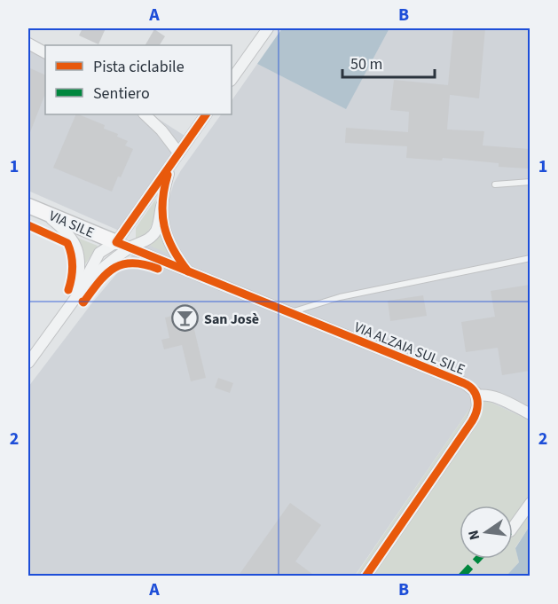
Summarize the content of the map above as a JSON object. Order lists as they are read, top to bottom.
{
  "streets": {
    "street": ["VIA SILE", "VIA ALZAIA SUL SILE"]
  },
  "crossings": [
    ["VIA SILE", "VIA ALZAIA SUL SILE"]
  ],
  "places": {
    "bar": ["San Josè"]
  },
  "legend": ["Pista ciclabile", "Sentiero"],
  "scale_bar": "50 m",
  "north": "left",
  "grid": {
    "columns": ["A", "B"],
    "rows": ["1", "2"]
  }
}
